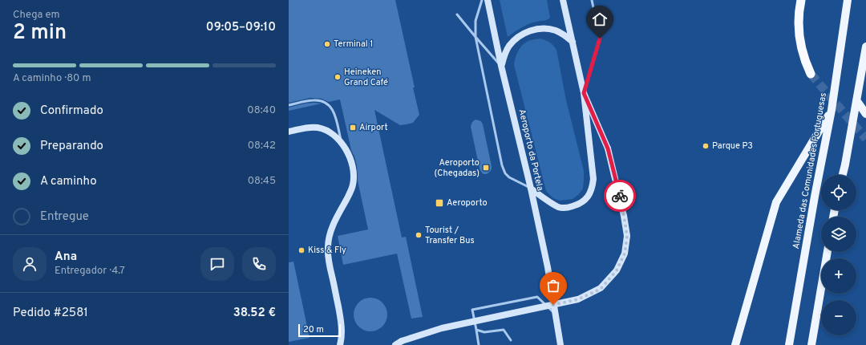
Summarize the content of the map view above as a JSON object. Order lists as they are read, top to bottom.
{
  "streets": {
    "main road": ["Aeroporto da Portela", "Alameda das Comunidades Portuguesas"]
  },
  "places": {
    "other": [
      "Terminal 1",
      "Heineken Grand Café",
      "Parque P3",
      "Tourist / Transfer Bus",
      "Kiss & Fly"
    ],
    "transit": ["Airport", "Aeroporto (Chegadas)", "Aeroporto"]
  },
  "scale_bar": "20 m",
  "page": {
    "heading": ["2 min", "Chega em", "09:05–09:10"],
    "panel": [
      "Ana",
      "Entregador · 4.7",
      "Pedido #2581",
      "38.52 €"
    ],
    "bar": "A caminho · 80 m",
    "list": [
      ["Confirmado", "08:40"],
      ["Preparando", "08:42"],
      ["A caminho", "08:45"],
      "Entregue"
    ],
    "map_buttons": ["+", "−"],
    "scale": "20 m"
  }
}
